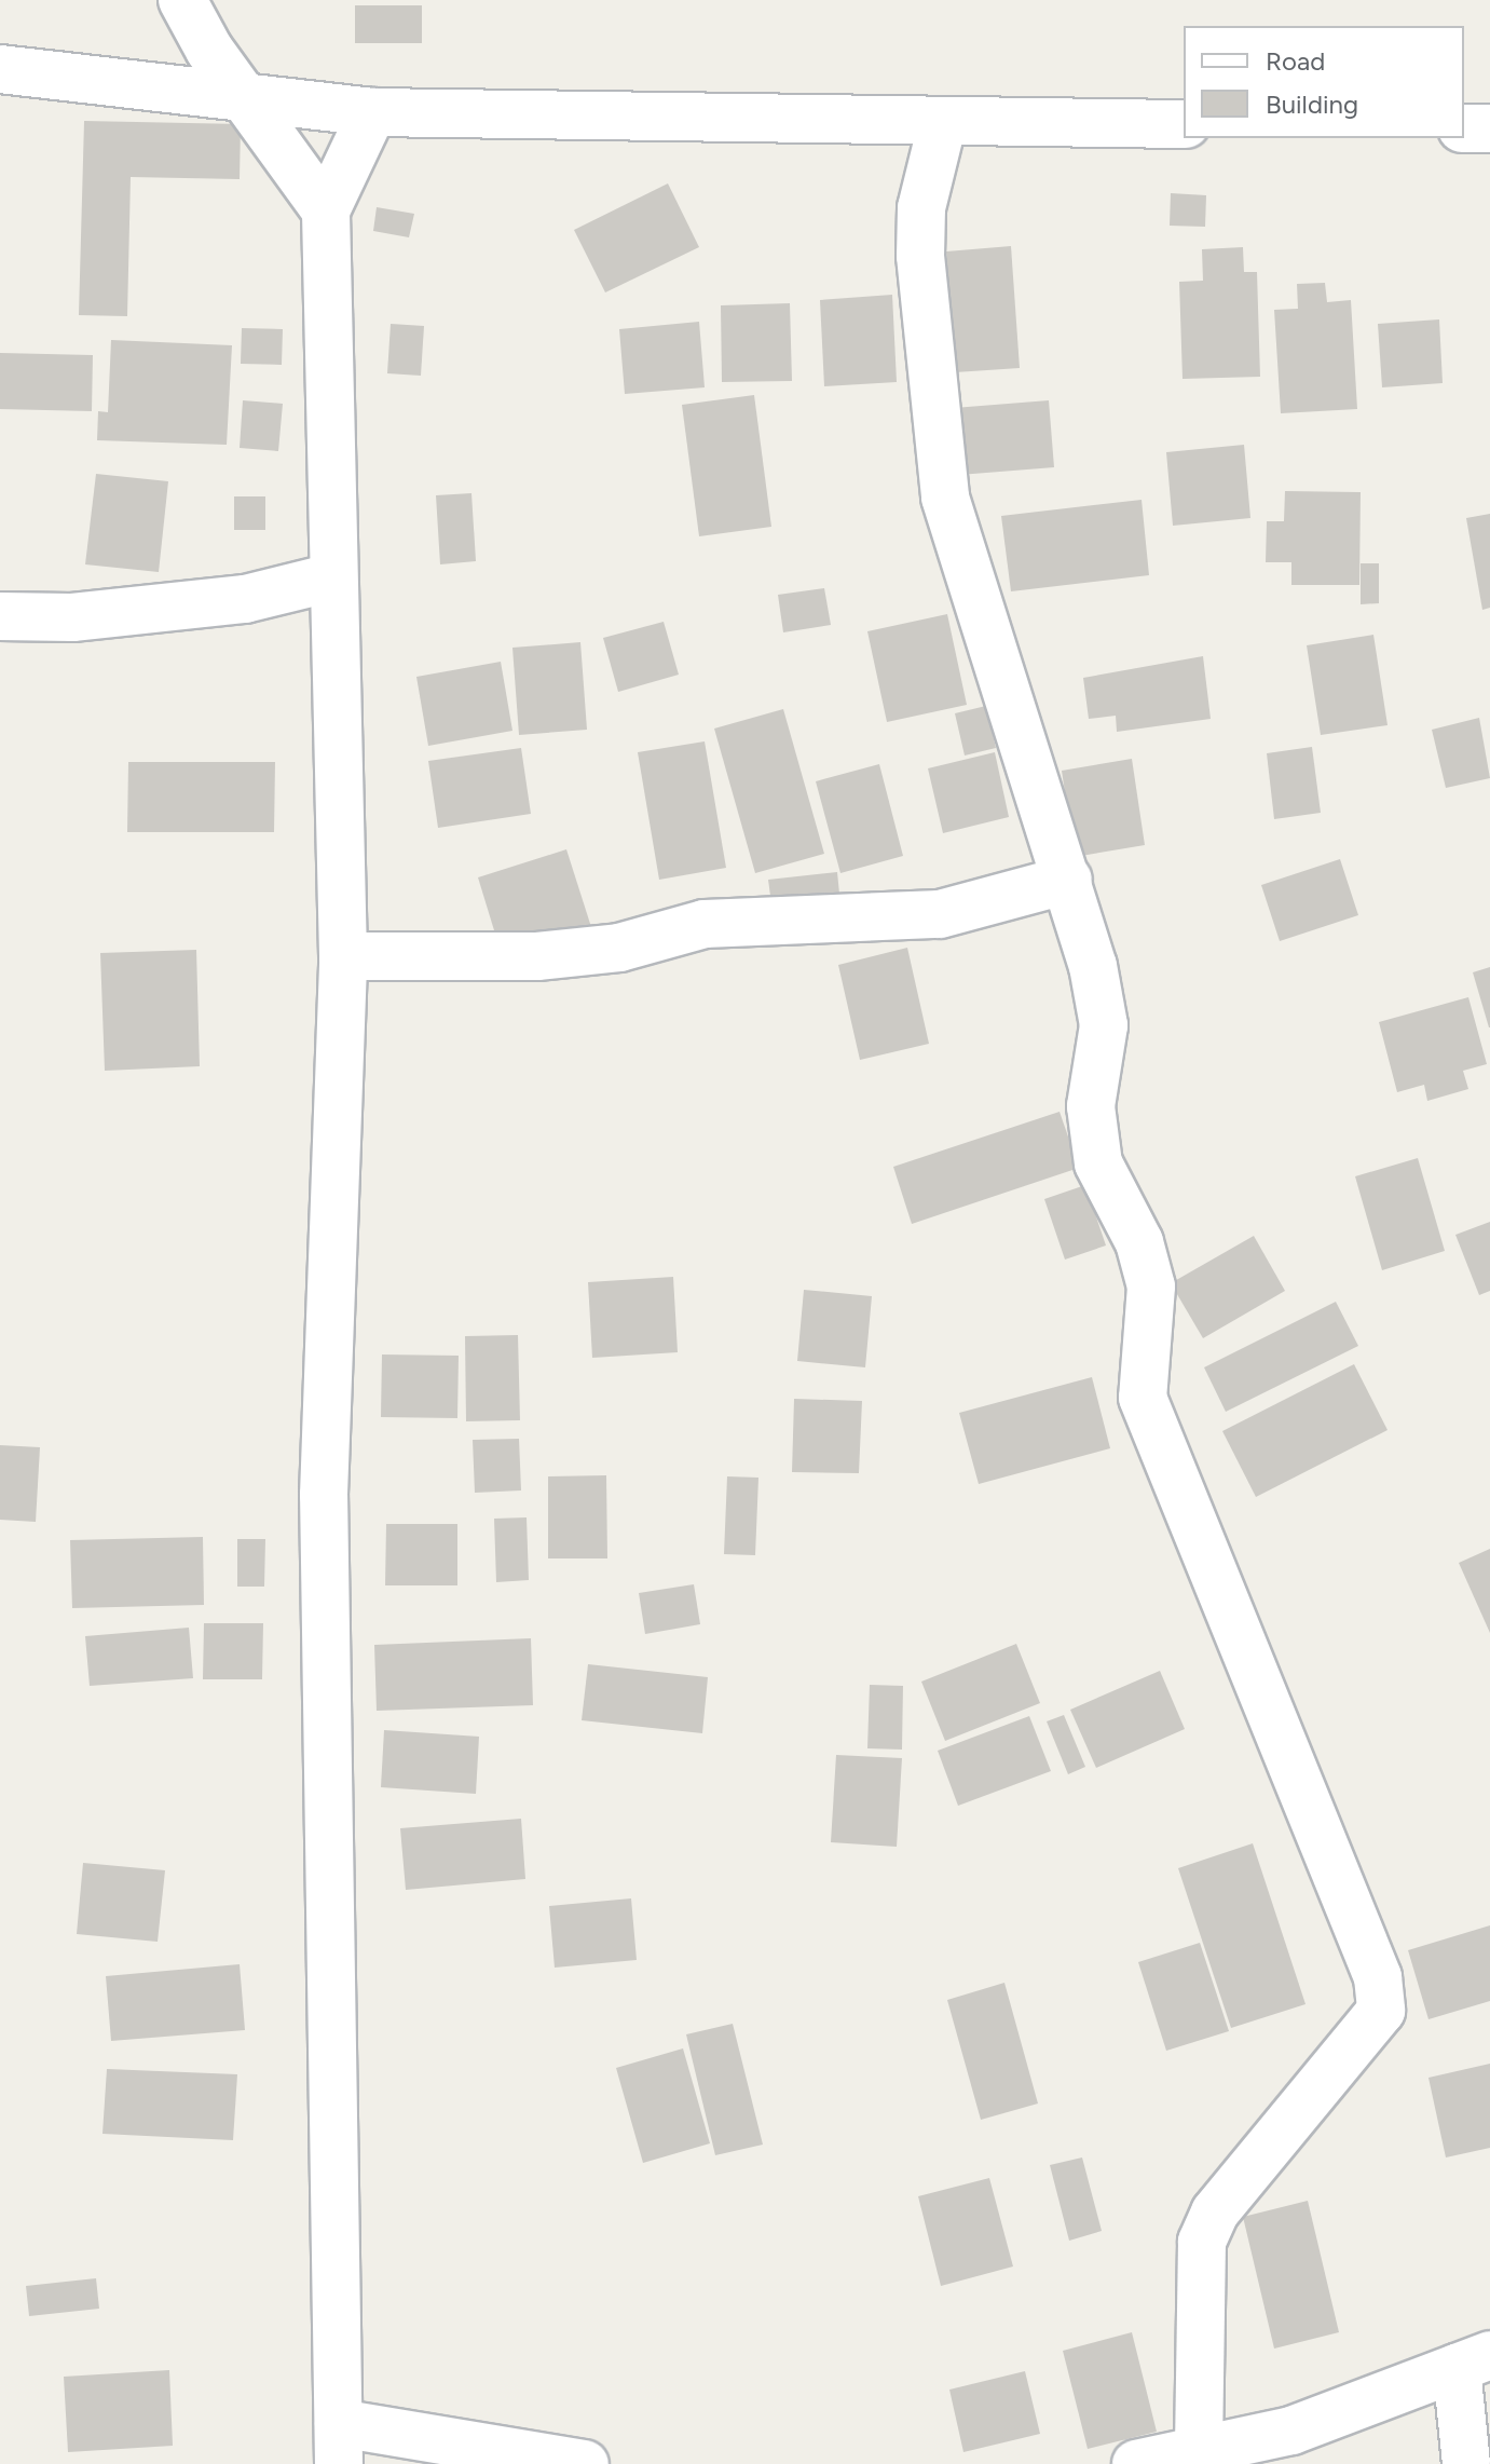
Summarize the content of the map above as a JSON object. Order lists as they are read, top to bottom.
{
  "legend": ["Road", "Building"]
}
